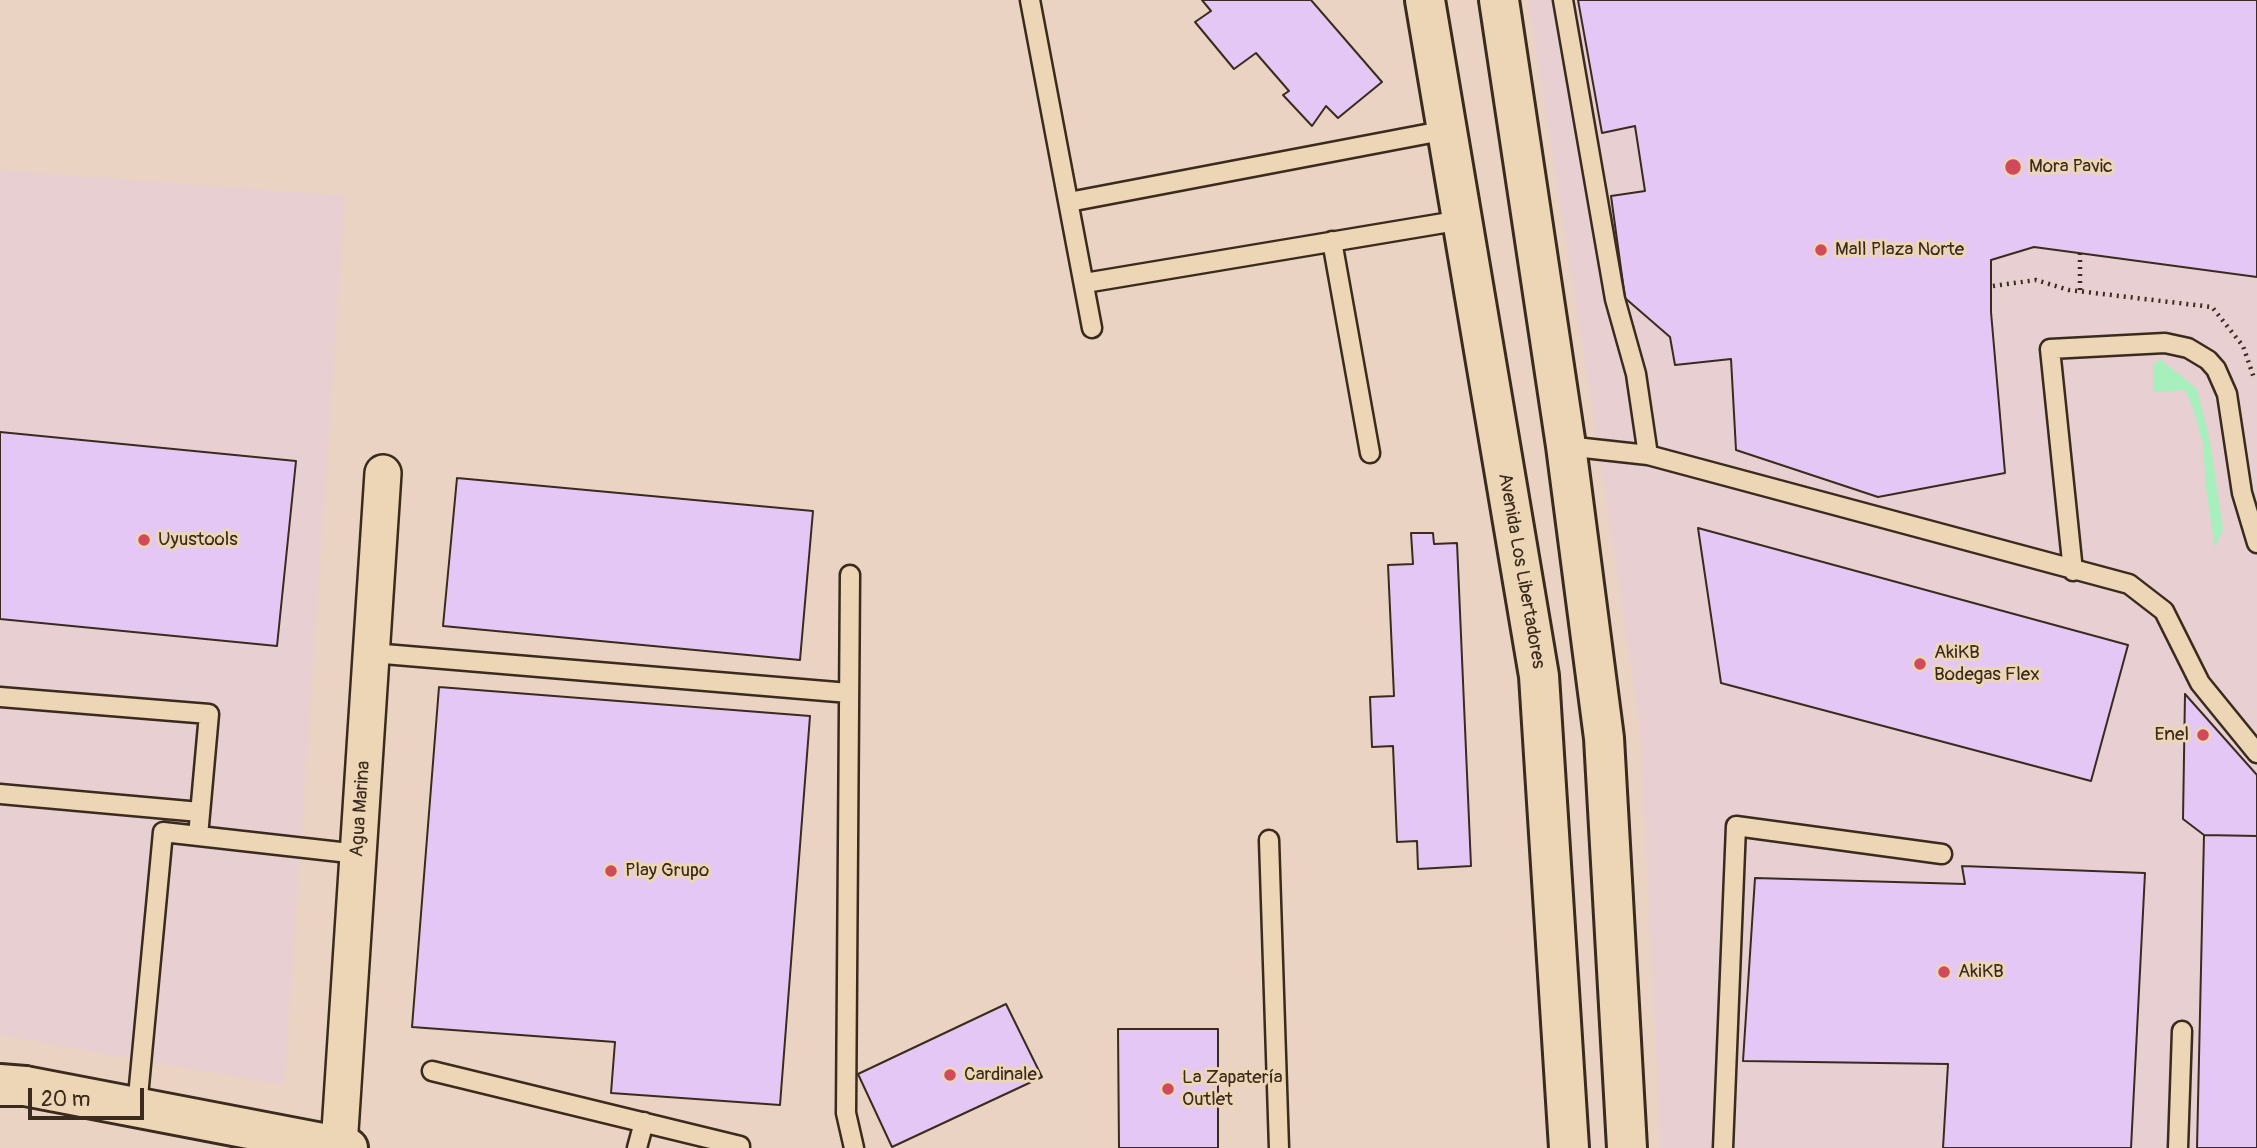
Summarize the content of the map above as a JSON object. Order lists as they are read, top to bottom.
{
  "streets": {
    "street": ["Avenida Los Libertadores", "Agua Marina"]
  },
  "places": [
    "Mora Pavic",
    "Mall Plaza Norte",
    "Uyustools",
    "AkiKB Bodegas Flex",
    "Enel",
    "Play Grupo",
    "AkiKB",
    "Cardinale",
    "La Zapatería Outlet"
  ],
  "scale_bar": "20 m"
}
